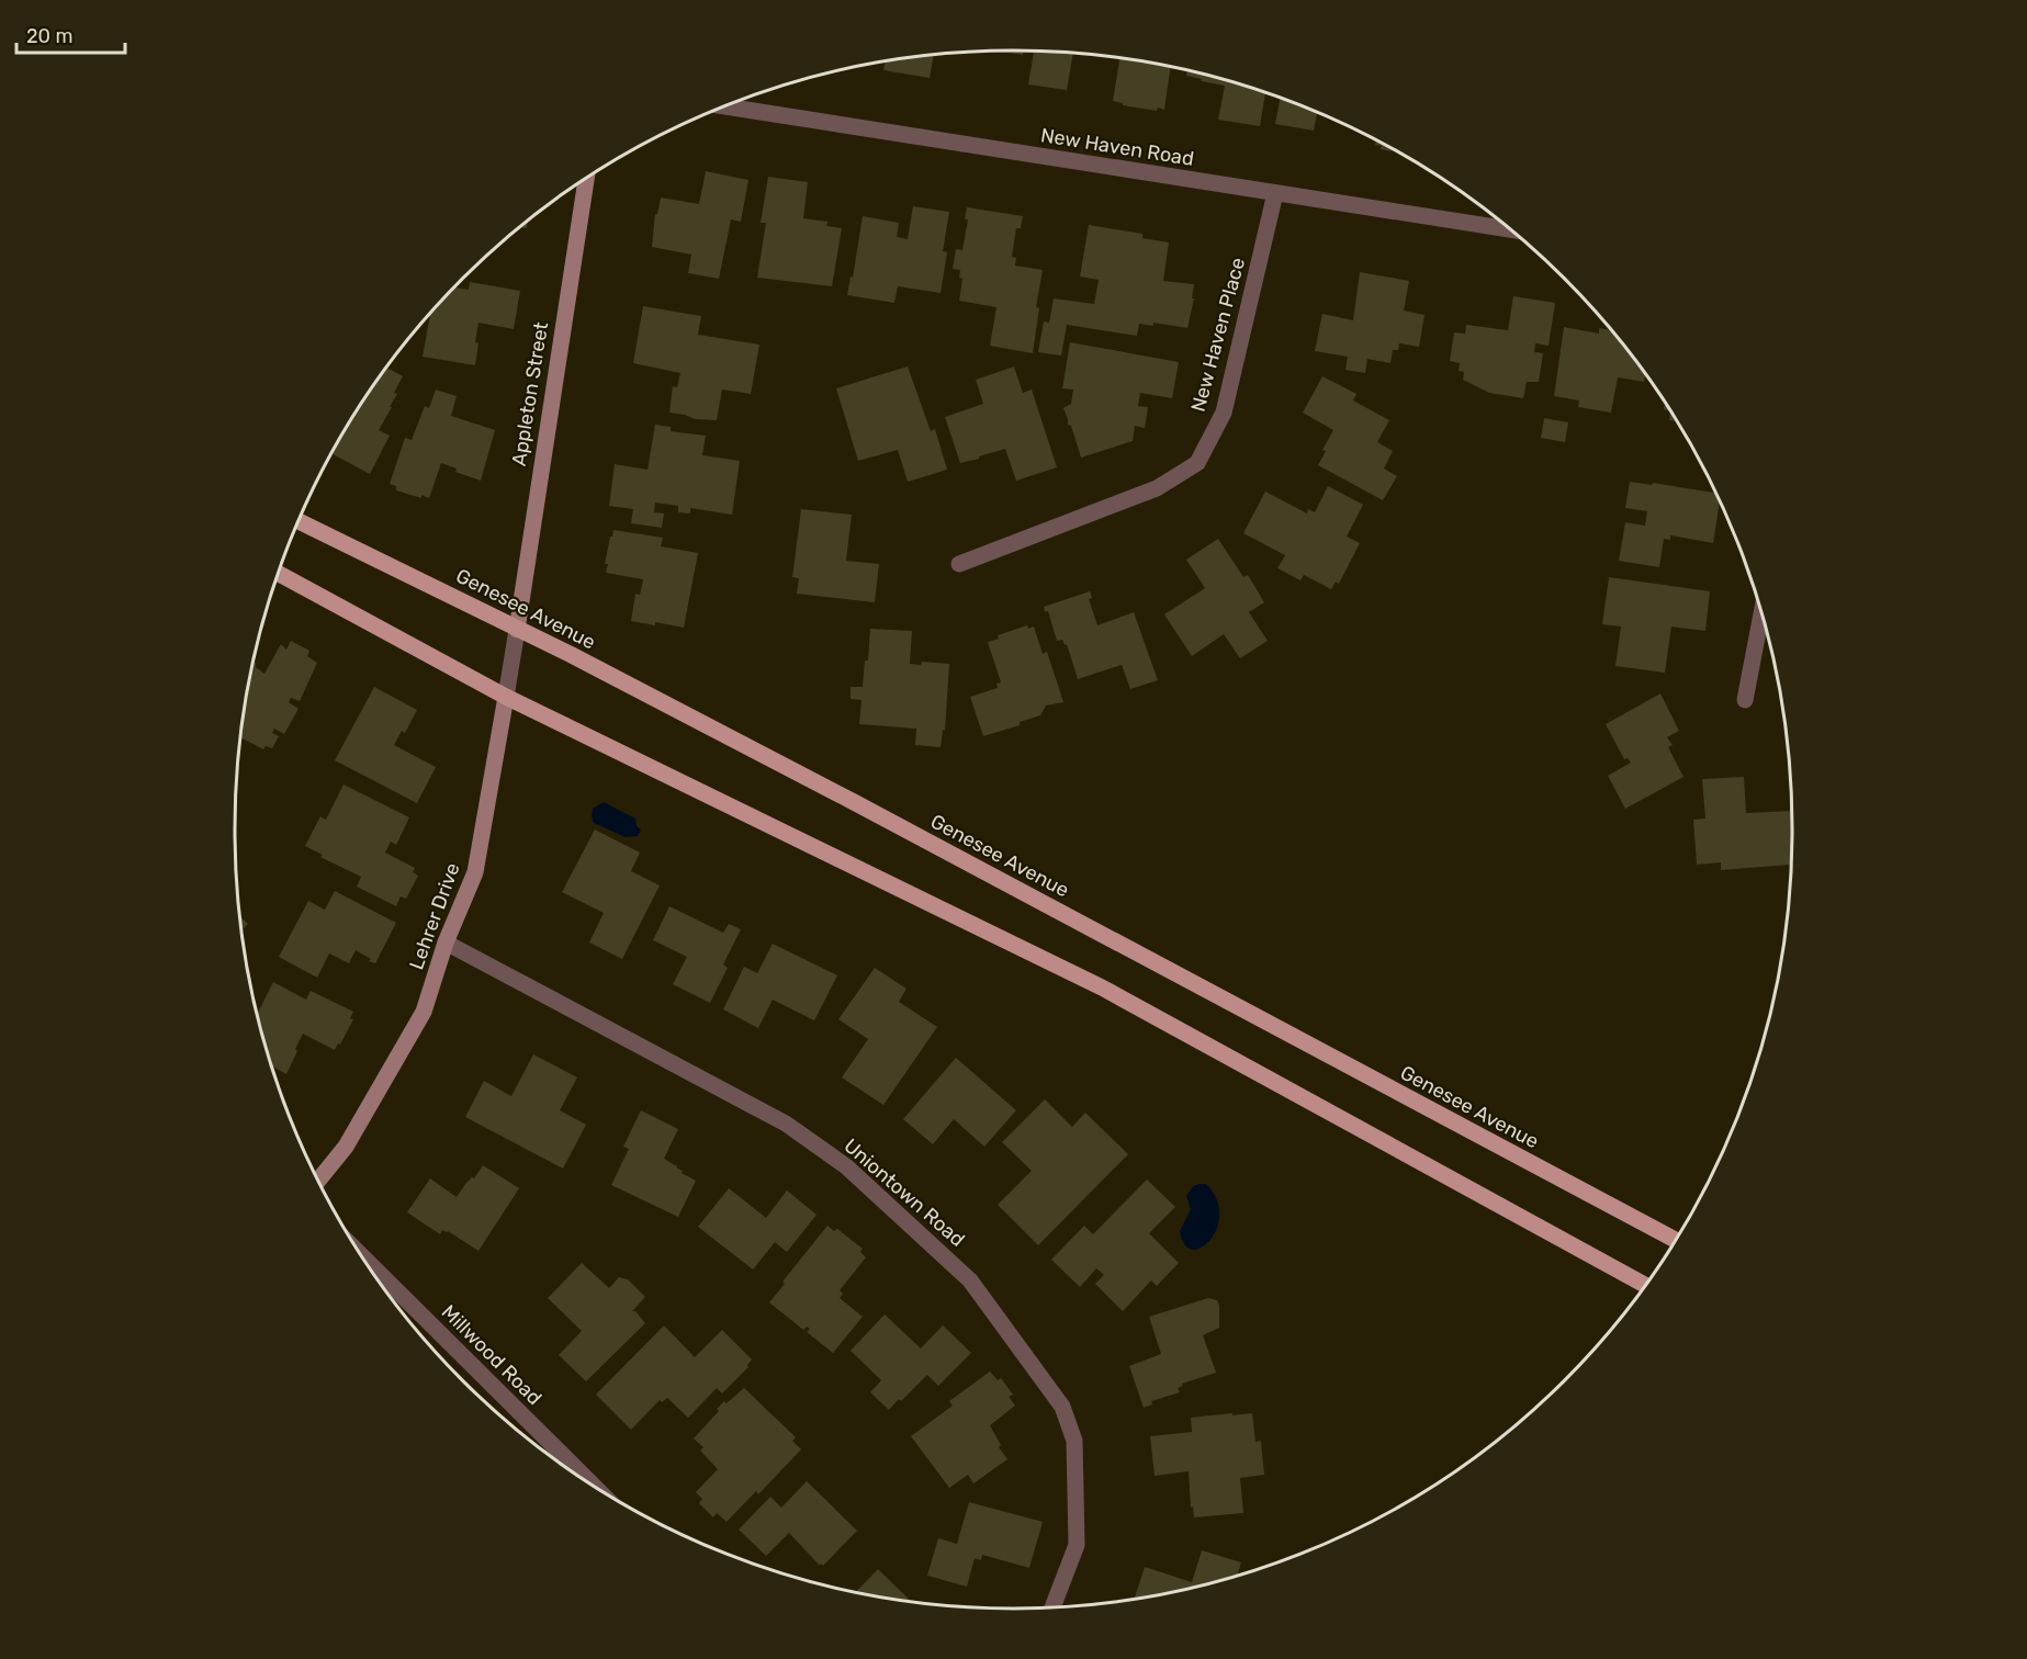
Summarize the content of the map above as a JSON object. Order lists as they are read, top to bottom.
{
  "streets": {
    "main road": ["Genesee Avenue"],
    "street": [
      "New Haven Road",
      "New Haven Place",
      "Appleton Street",
      "Lehrer Drive",
      "Uniontown Road",
      "Millwood Road"
    ]
  },
  "crossings": [
    ["New Haven Road", "New Haven Place"],
    ["Appleton Street", "Genesee Avenue"],
    ["Appleton Street", "Lehrer Drive"],
    ["Genesee Avenue", "Lehrer Drive"],
    ["Lehrer Drive", "Uniontown Road"]
  ],
  "scale_bar": "20 m"
}
